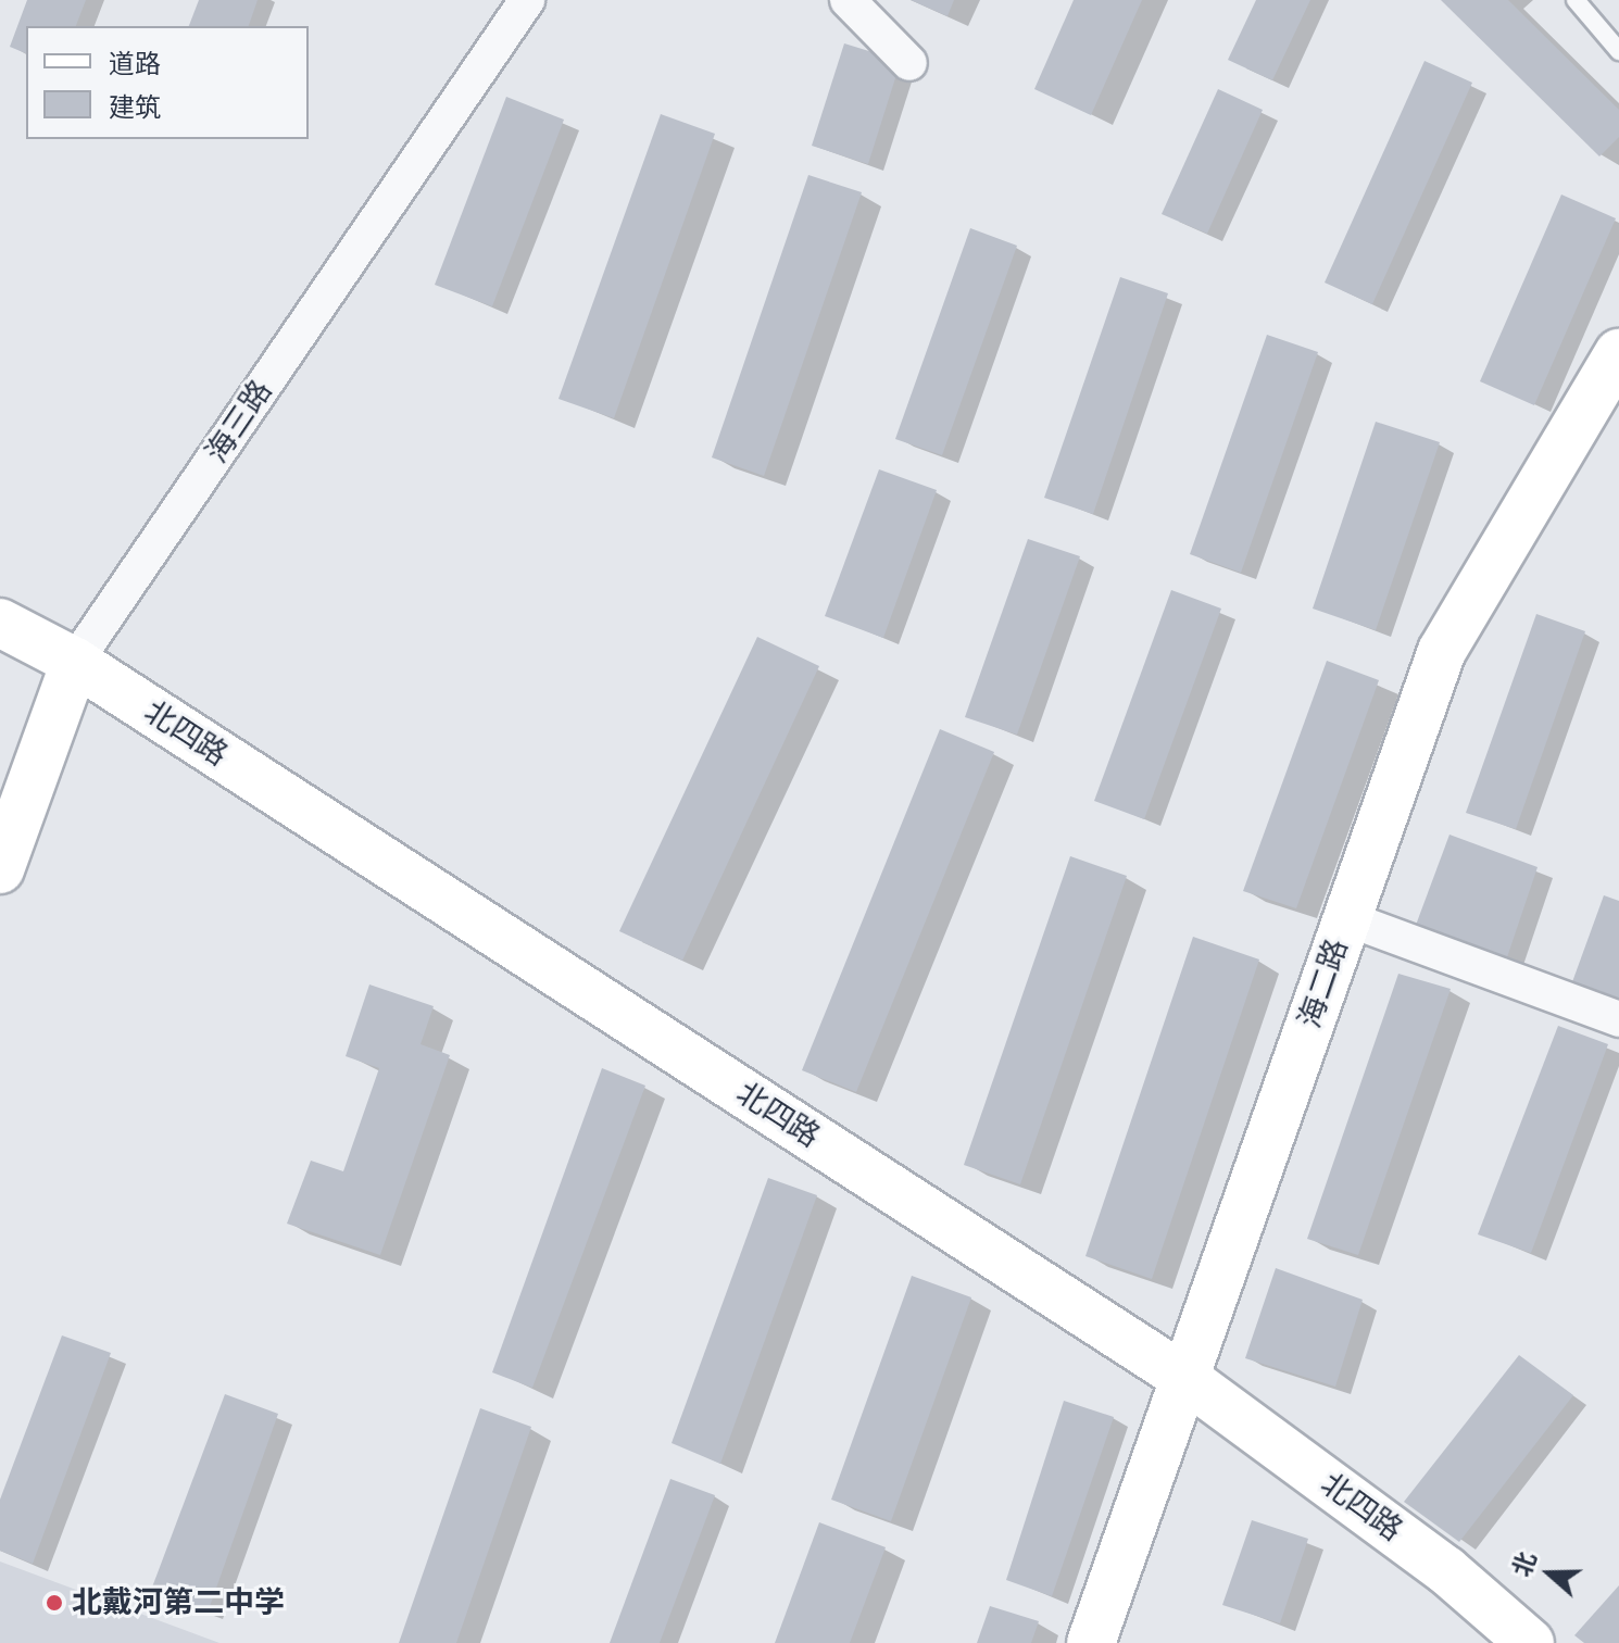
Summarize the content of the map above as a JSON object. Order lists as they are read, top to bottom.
{
  "streets": {
    "street": ["海三路", "北四路", "海二路"]
  },
  "crossings": [
    ["海三路", "北四路"],
    ["北四路", "海二路"]
  ],
  "places": ["北戴河第二中学"],
  "legend": ["道路", "建筑"],
  "north": "left"
}
